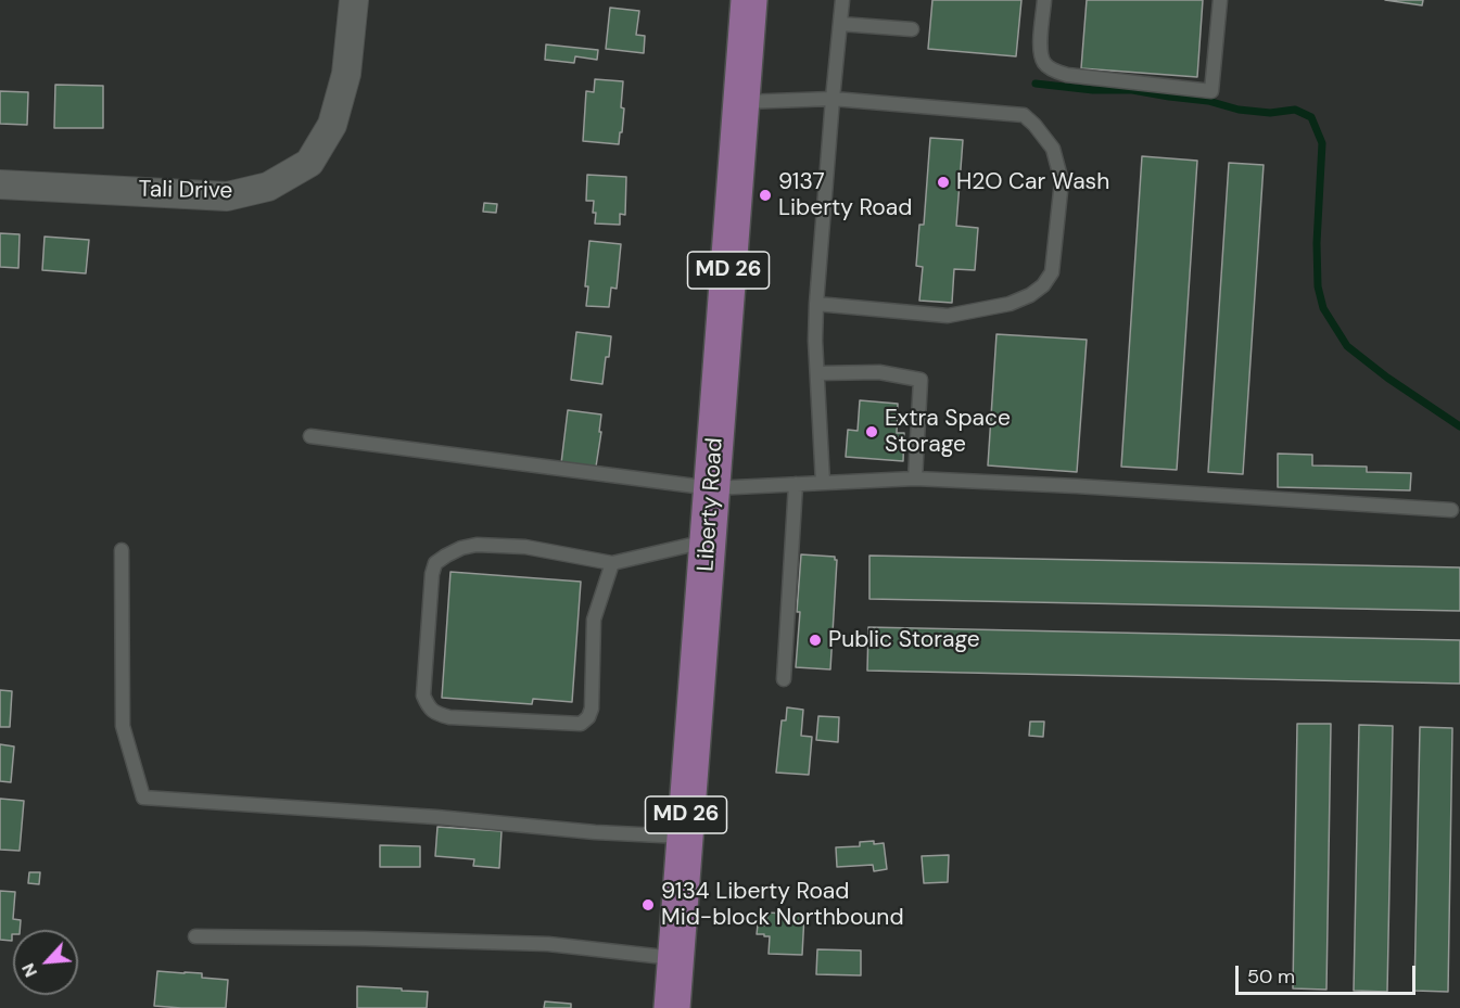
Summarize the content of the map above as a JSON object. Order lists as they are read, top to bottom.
{
  "streets": {
    "main road": ["MD 26", "Liberty Road"],
    "street": ["Tali Drive"]
  },
  "places": [
    "H2O Car Wash",
    "9137 Liberty Road",
    "Extra Space Storage",
    "Public Storage",
    "9134 Liberty Road Mid-block Northbound"
  ],
  "scale_bar": "50 m",
  "north": "bottom left"
}
